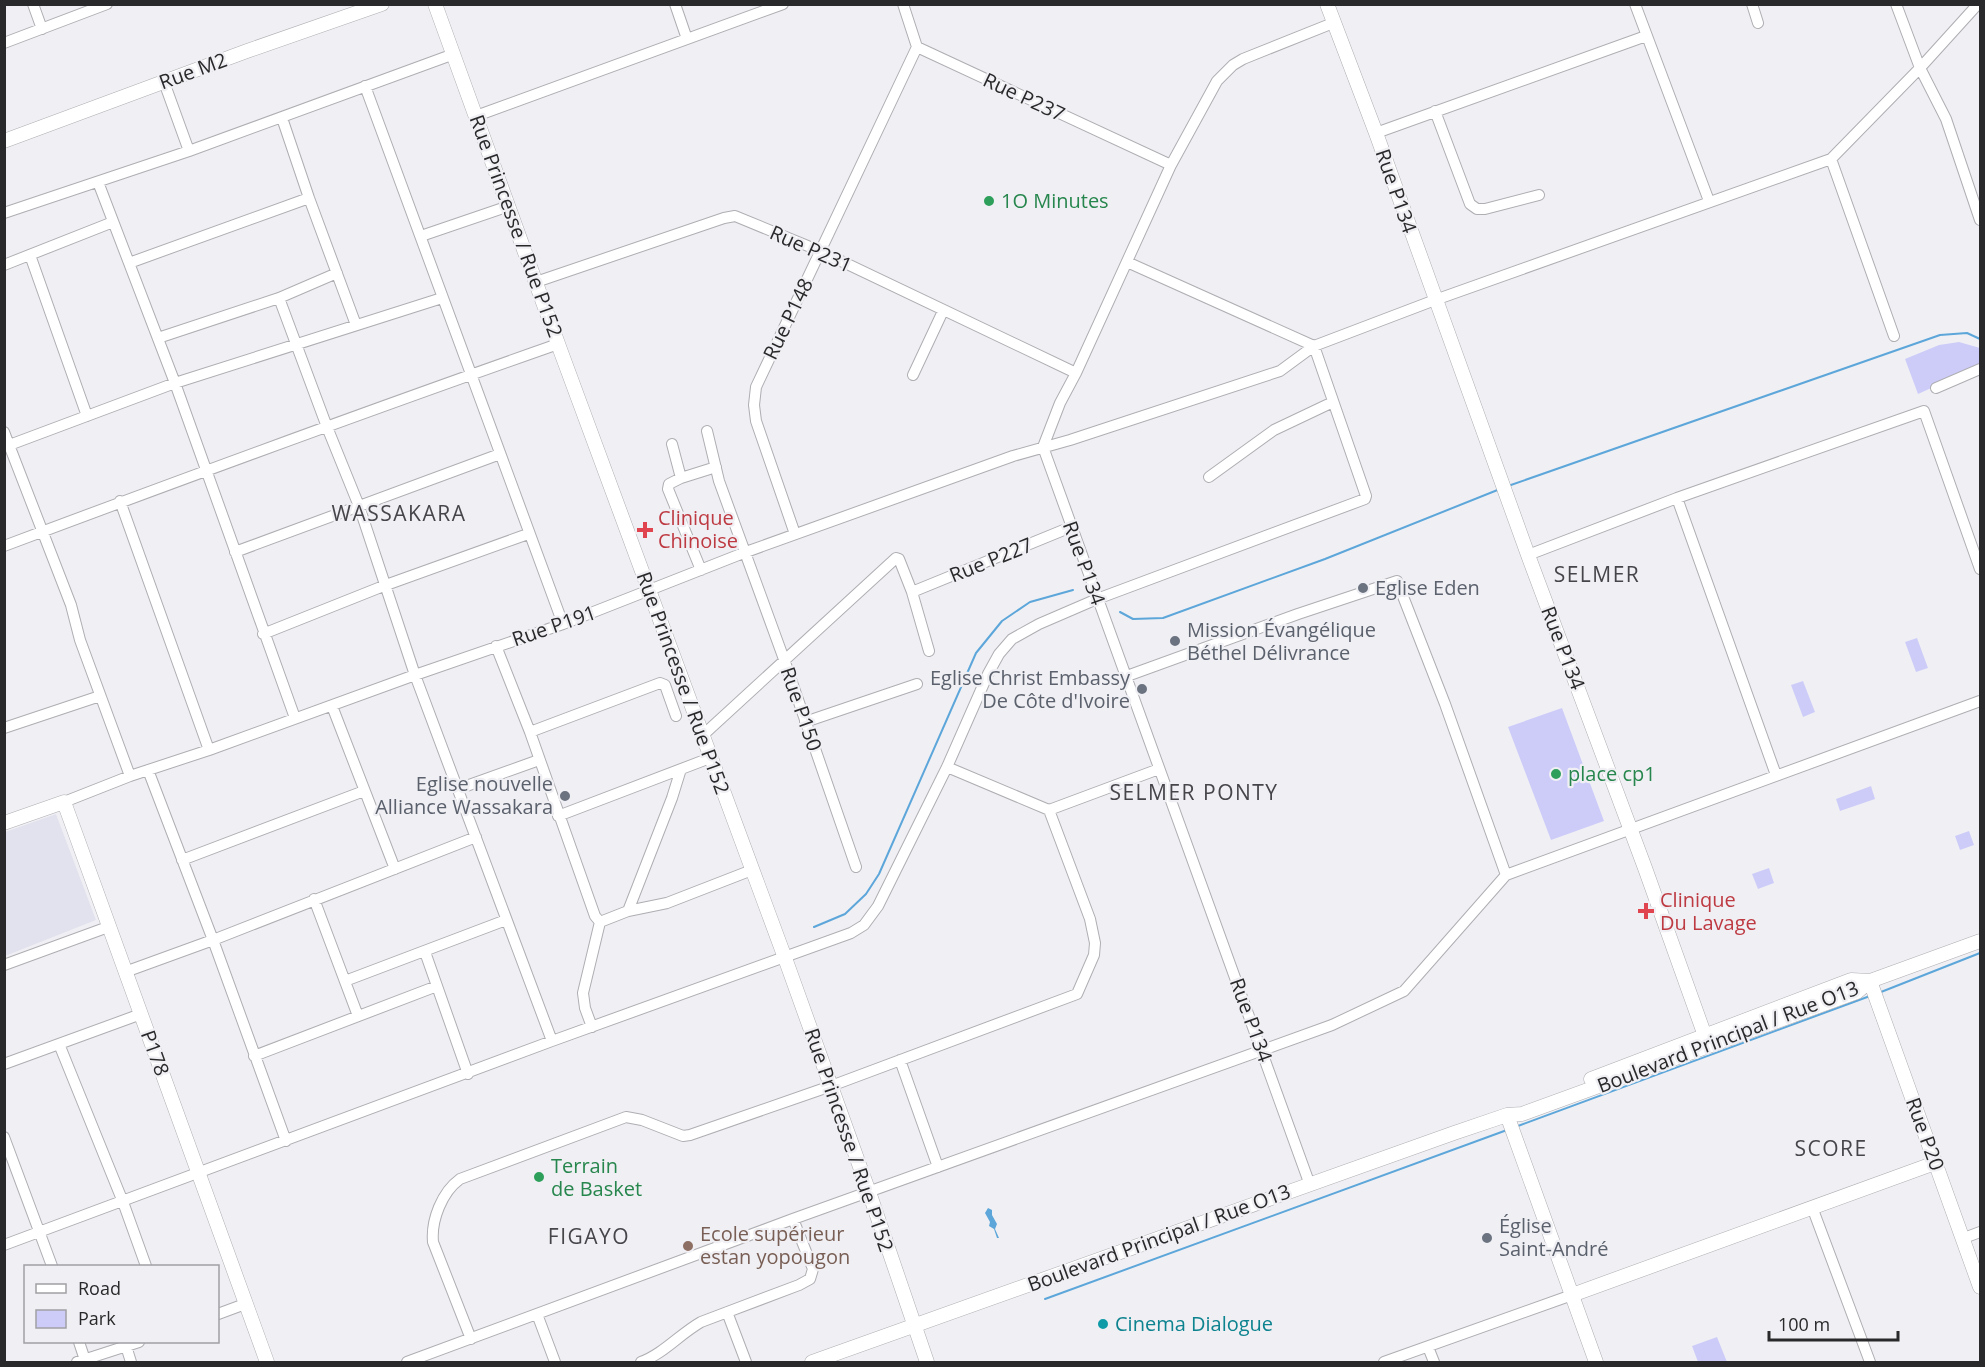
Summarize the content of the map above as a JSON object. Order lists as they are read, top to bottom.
{
  "streets": {
    "street": [
      "Rue M2",
      "Rue P237",
      "Rue P134",
      "Rue Princesse / Rue P152",
      "Rue P231",
      "Rue P148",
      "Rue P227",
      "Rue P191",
      "Rue P150",
      "Boulevard Principal / Rue O13",
      "P178",
      "Rue P20"
    ]
  },
  "crossings": [
    ["Rue P237", "Rue P148"],
    ["Rue P134", "Rue P227"],
    ["Rue P134", "Rue P191"],
    ["Rue P134", "Boulevard Principal / Rue O13"],
    ["Rue Princesse / Rue P152", "Rue P231"],
    ["Rue Princesse / Rue P152", "Rue P191"],
    ["Rue Princesse / Rue P152", "Boulevard Principal / Rue O13"],
    ["Rue P231", "Rue P148"],
    ["Rue P148", "Rue P191"],
    ["Rue P191", "Rue P150"],
    ["Rue P191", "P178"],
    ["Boulevard Principal / Rue O13", "Rue P20"]
  ],
  "districts": [
    "WASSAKARA",
    "SELMER",
    "SELMER PONTY",
    "SCORE",
    "FIGAYO"
  ],
  "places": {
    "other": [
      "1O Minutes",
      "Eglise Eden",
      "Mission Évangélique Béthel Délivrance",
      "Eglise Christ Embassy De Côte d'Ivoire",
      "place cp1",
      "Eglise nouvelle Alliance Wassakara",
      "Terrain de Basket",
      "Église Saint-André",
      "Ecole supérieur estan yopougon",
      "Cinema Dialogue"
    ],
    "health": ["Clinique Chinoise", "Clinique Du Lavage"]
  },
  "legend": ["Road", "Park"],
  "scale_bar": "100 m"
}
